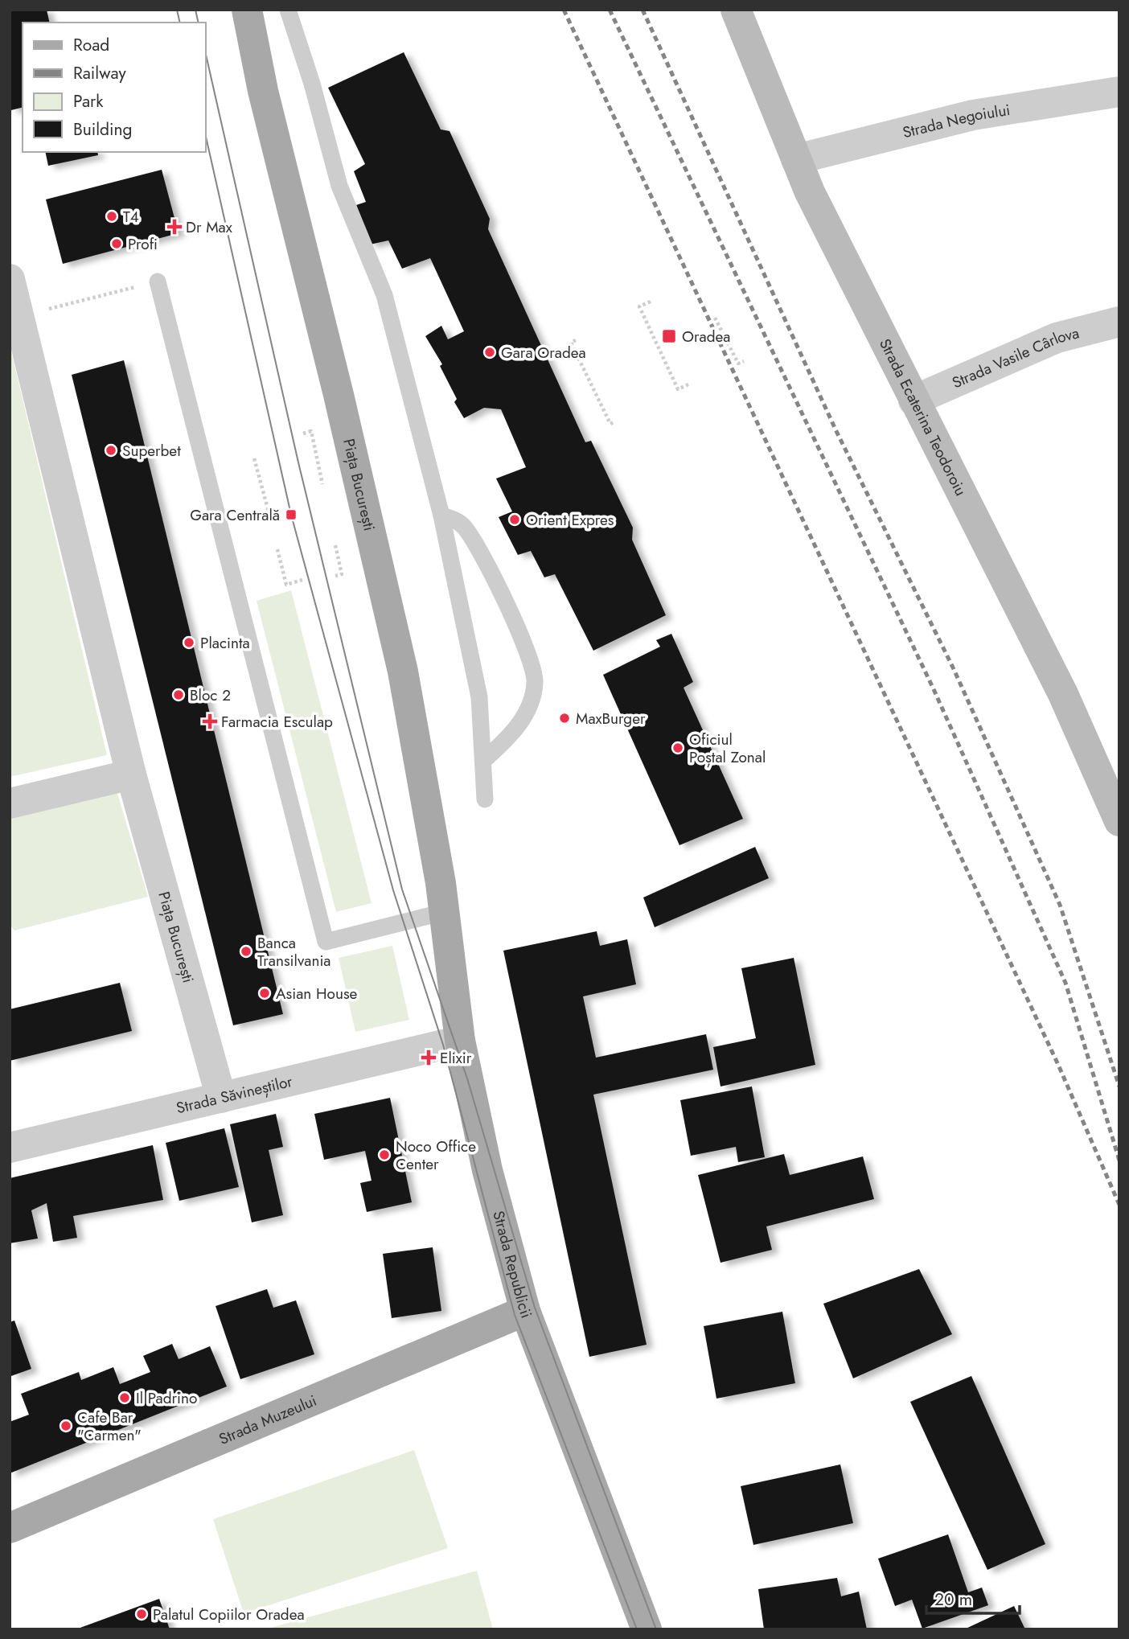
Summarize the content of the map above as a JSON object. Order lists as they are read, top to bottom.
{
  "streets": {
    "main road": [
      "Strada Ecaterina Teodoroiu",
      "Piața București",
      "Strada Republicii",
      "Strada Muzeului"
    ],
    "street": ["Strada Negoiului", "Strada Vasile Cârlova", "Strada Săvineștilor"]
  },
  "crossings": [
    ["Strada Negoiului", "Strada Ecaterina Teodoroiu"],
    ["Strada Vasile Cârlova", "Strada Ecaterina Teodoroiu"],
    ["Piața București", "Strada Săvineștilor"],
    ["Piața București", "Strada Republicii"],
    ["Strada Săvineștilor", "Strada Republicii"],
    ["Strada Republicii", "Strada Muzeului"]
  ],
  "places": {
    "other": [
      "T4",
      "Profi",
      "Gara Oradea",
      "Superbet",
      "Orient Expres",
      "Placinta",
      "Bloc 2",
      "MaxBurger",
      "Oficiul Poștal Zonal",
      "Banca Transilvania",
      "Asian House",
      "Noco Office Center",
      "Il Padrino",
      "Cafe Bar \"Carmen\"",
      "Palatul Copiilor Oradea"
    ],
    "health": ["Dr Max", "Farmacia Esculap", "Elixir"],
    "transit": ["Oradea", "Gara Centrală"]
  },
  "legend": [
    "Road",
    "Railway",
    "Park",
    "Building"
  ],
  "scale_bar": "20 m"
}
